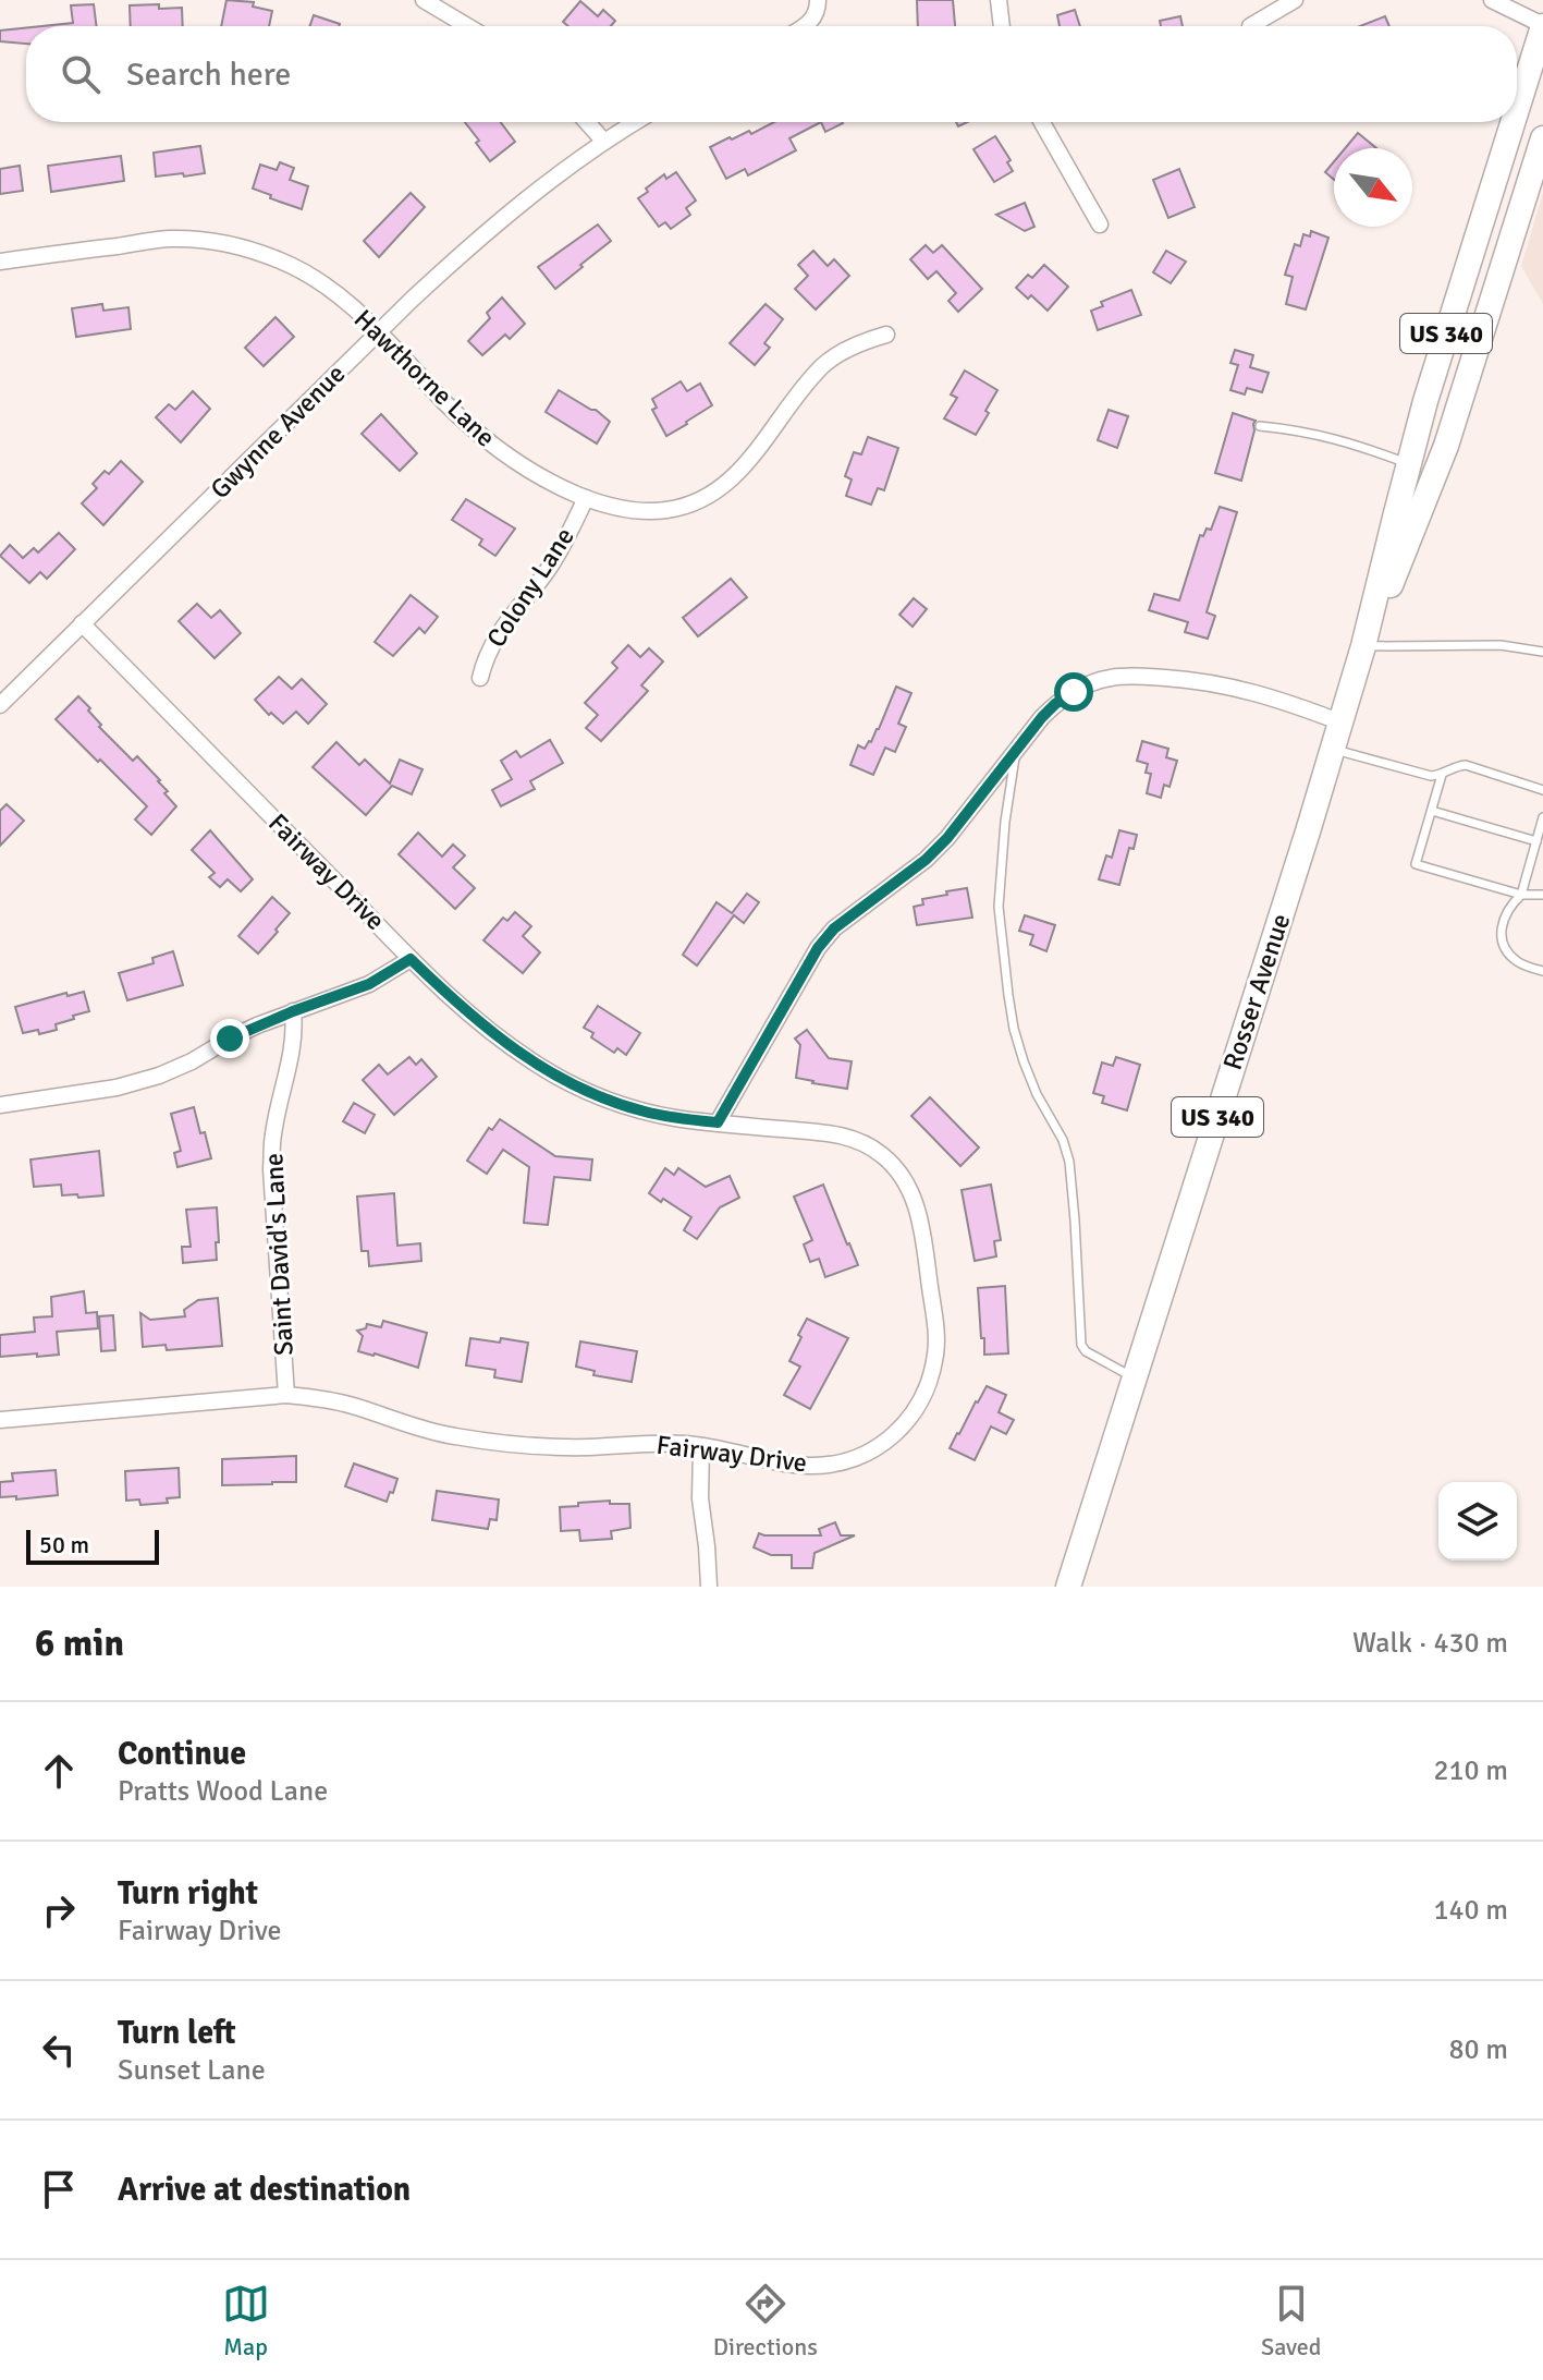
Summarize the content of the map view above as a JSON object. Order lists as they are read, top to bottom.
{
  "streets": {
    "main road": ["US 340", "Rosser Avenue"],
    "street": [
      "Hawthorne Lane",
      "Gwynne Avenue",
      "Colony Lane",
      "Fairway Drive",
      "Saint David's Lane"
    ]
  },
  "crossings": [
    ["Hawthorne Lane", "Gwynne Avenue"],
    ["Hawthorne Lane", "Colony Lane"],
    ["Gwynne Avenue", "Fairway Drive"],
    ["Fairway Drive", "Saint David's Lane"]
  ],
  "scale_bar": "50 m",
  "north": "bottom right",
  "page": {
    "search": "Search here",
    "scale": "50 m",
    "heading": ["6 min", "Walk · 430 m"],
    "list": [
      ["Continue", "Pratts Wood Lane", "210 m"],
      ["Turn right", "Fairway Drive", "140 m"],
      ["Turn left", "Sunset Lane", "80 m"],
      "Arrive at destination"
    ],
    "nav": ["Map", "Directions", "Saved"]
  }
}
